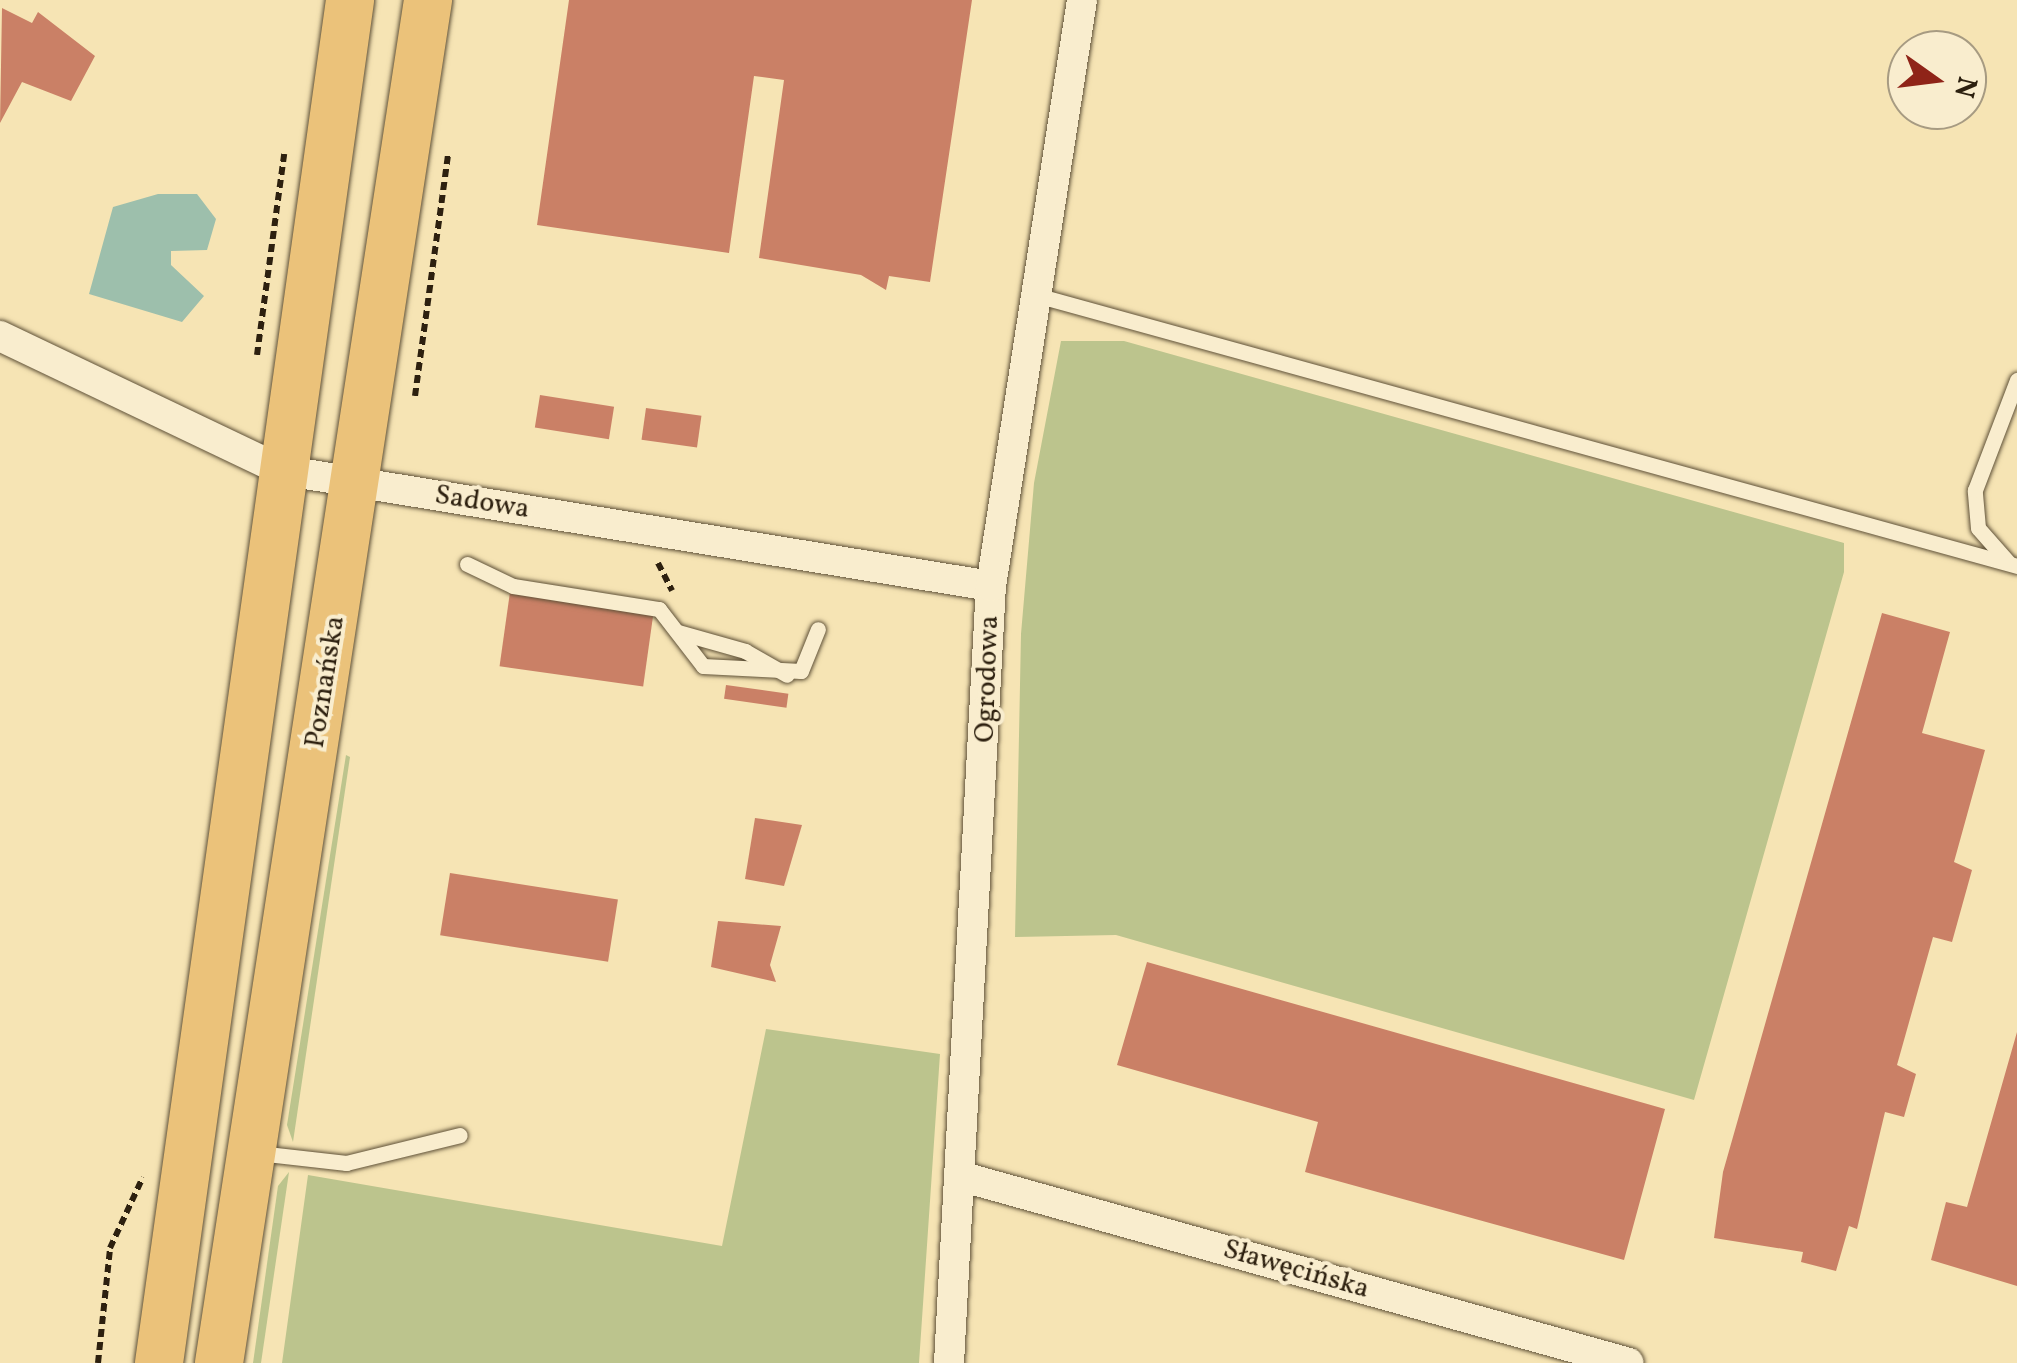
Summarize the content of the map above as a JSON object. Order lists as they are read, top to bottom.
{
  "streets": {
    "main road": ["Poznańska"],
    "street": ["Sadowa", "Ogrodowa", "Sławęcińska"]
  },
  "crossings": [
    ["Sadowa", "Ogrodowa"],
    ["Sadowa", "Poznańska"],
    ["Ogrodowa", "Sławęcińska"]
  ],
  "north": "right"
}
